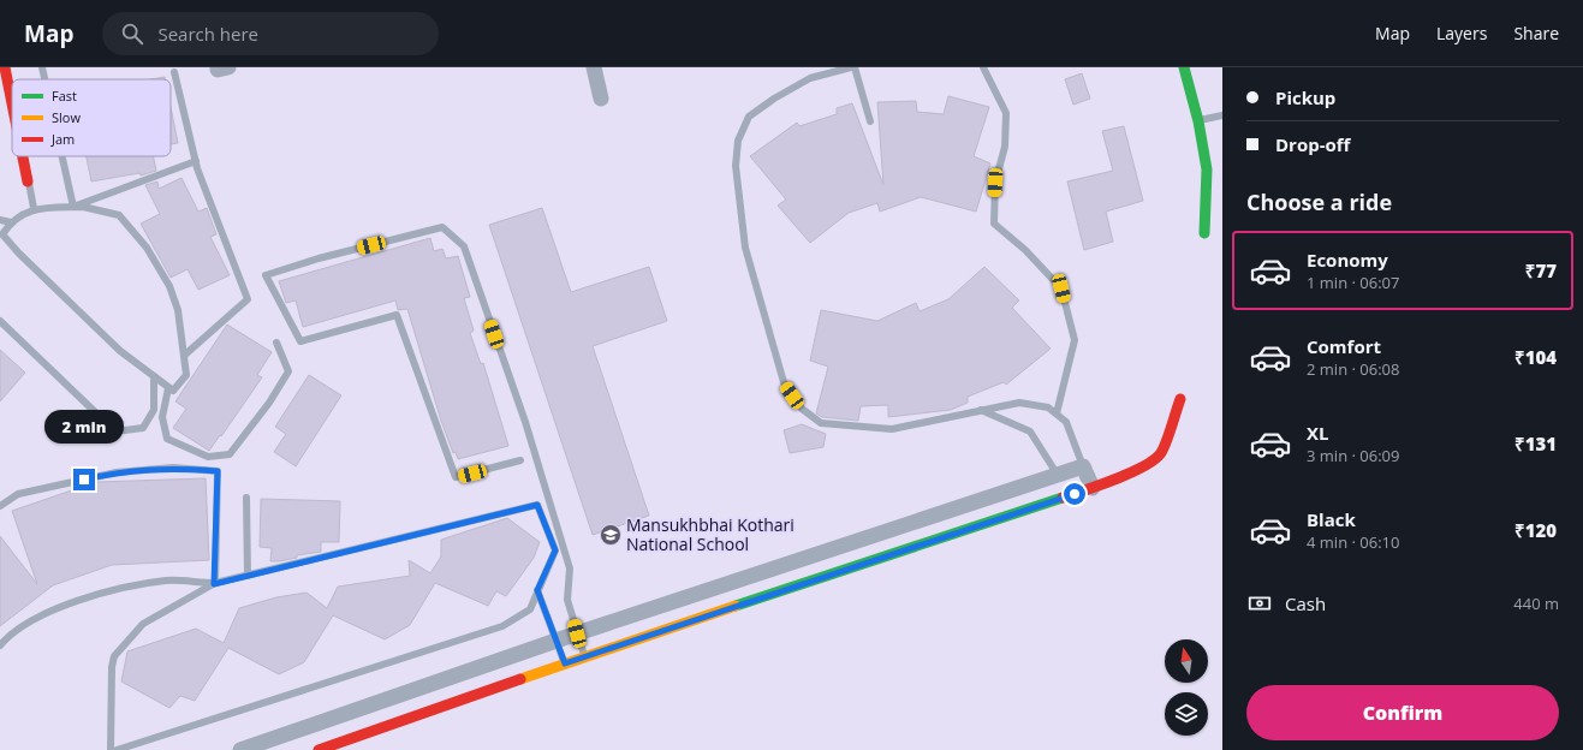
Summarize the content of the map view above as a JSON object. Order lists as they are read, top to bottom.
{
  "places": {
    "school or university": ["Mansukhbhai Kothari National School"]
  },
  "legend": ["Fast", "Slow", "Jam"],
  "north": "top",
  "page": {
    "header": "Map",
    "search": "Search here",
    "nav": ["Map", "Layers", "Share"],
    "banner": ["Pickup", "Drop-off"],
    "heading": "Choose a ride",
    "list": [
      {
        "name": "Economy",
        "note": "1 min · 06:07",
        "value": "₹77"
      },
      {
        "name": "Comfort",
        "note": "2 min · 06:08",
        "value": "₹104"
      },
      {
        "name": "XL",
        "note": "3 min · 06:09",
        "value": "₹131"
      },
      {
        "name": "Black",
        "note": "4 min · 06:10",
        "value": "₹120"
      }
    ],
    "bubble": "2 min",
    "pay": ["Cash", "440 m"],
    "buttons": "Confirm"
  }
}
